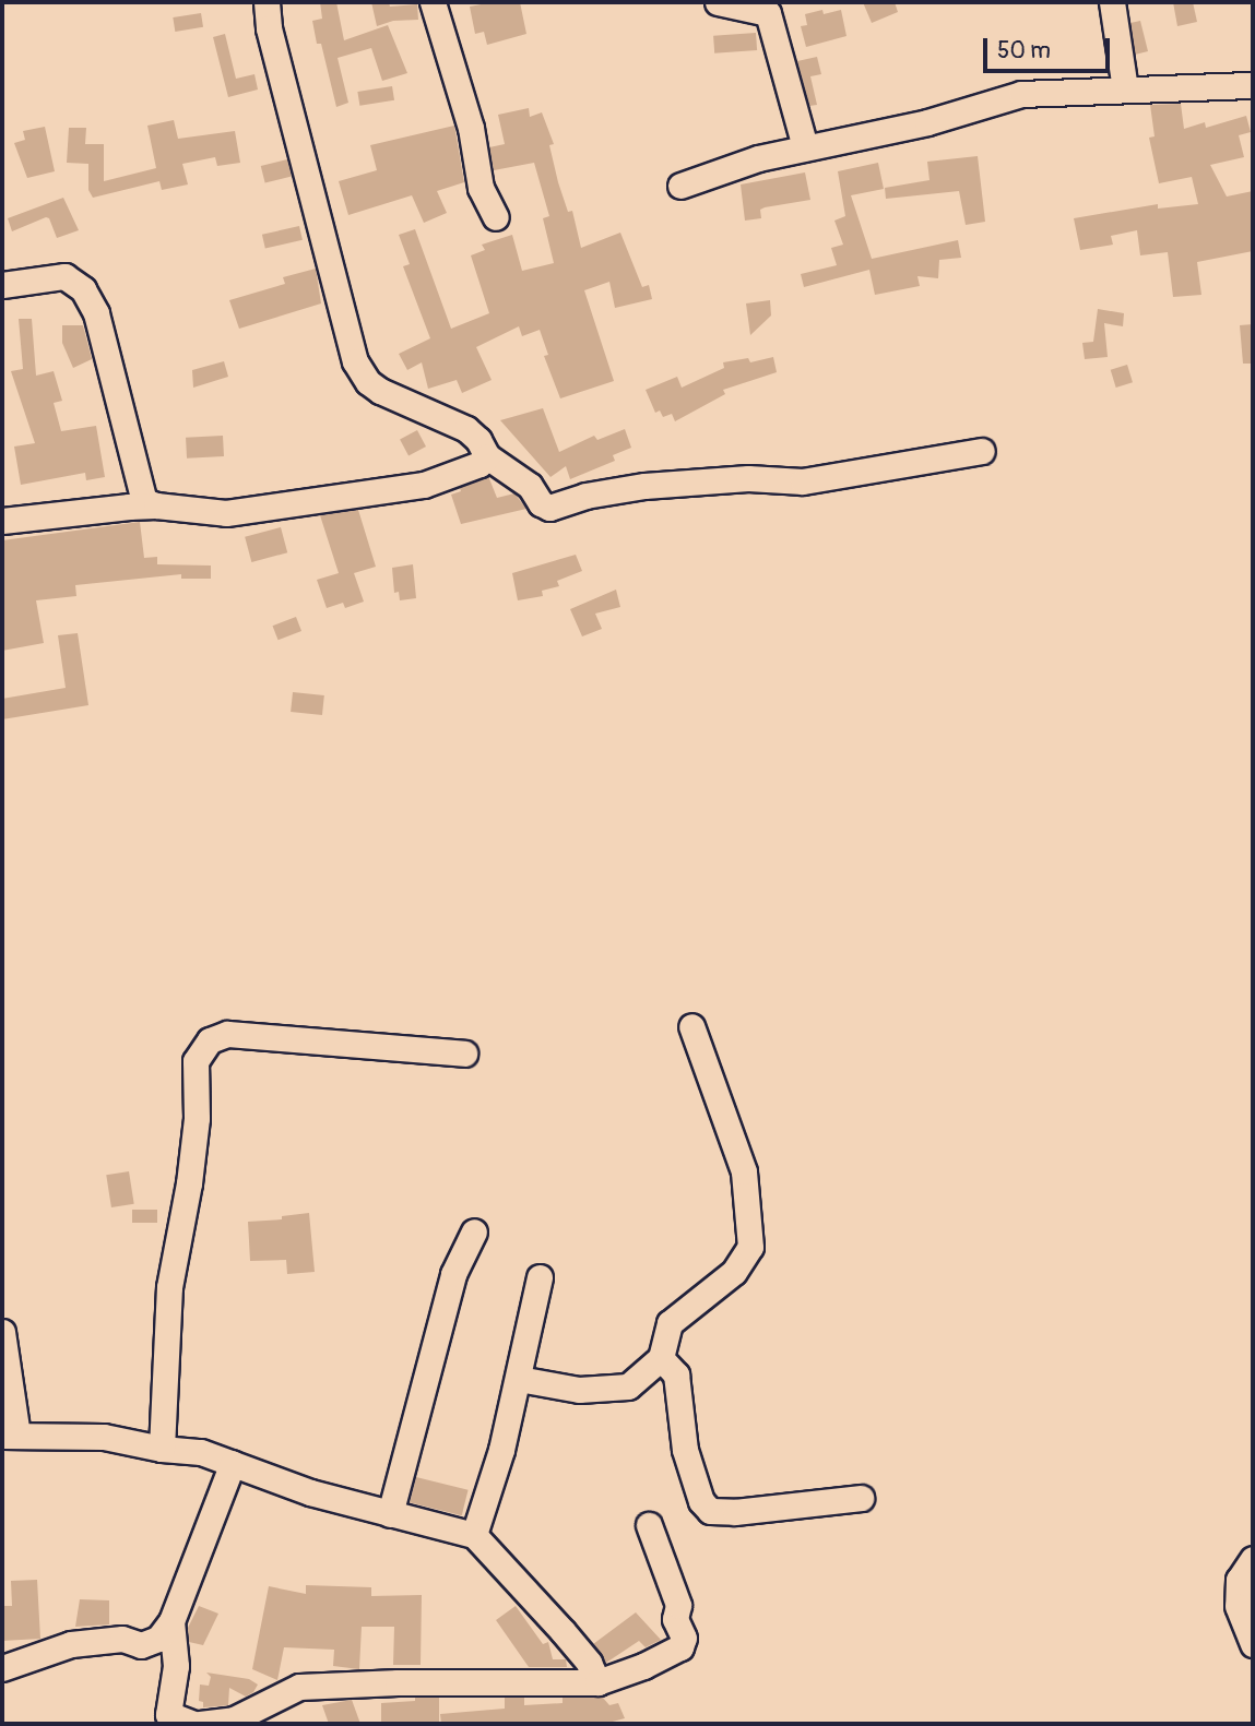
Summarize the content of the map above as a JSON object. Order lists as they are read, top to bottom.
{
  "scale_bar": "50 m"
}
